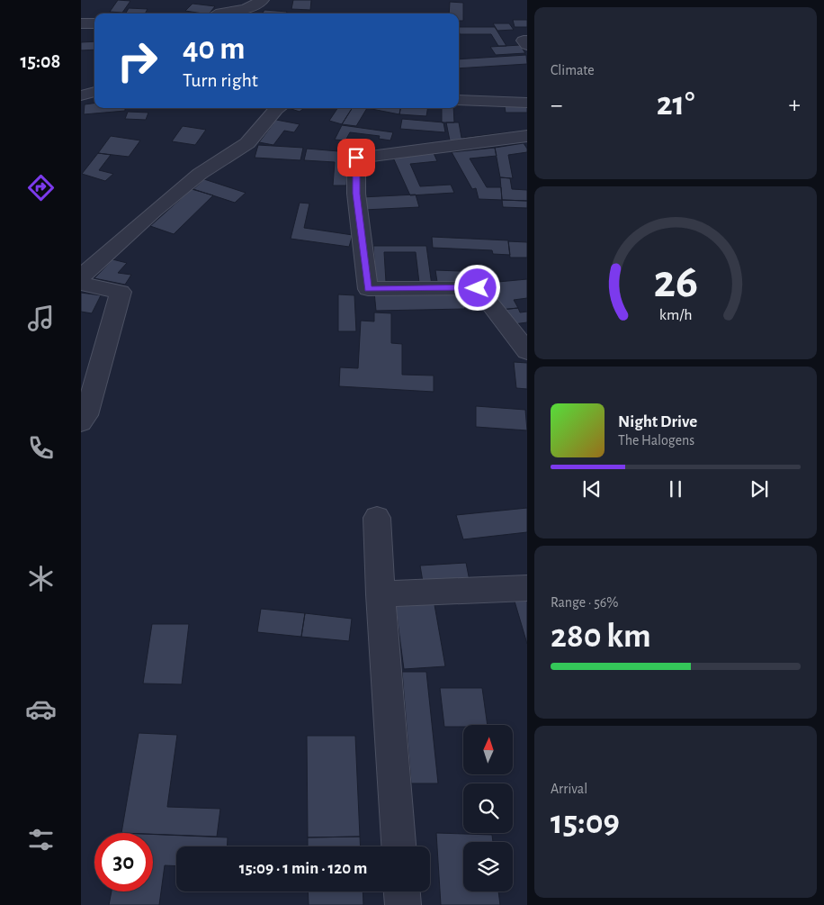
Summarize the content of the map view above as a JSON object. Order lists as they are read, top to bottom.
{
  "north": "top",
  "page": {
    "tabs": "15:08",
    "tile": [
      "Climate",
      ["Range · 56%", "280 km"],
      ["Arrival", "15:09"]
    ],
    "turn": ["40 m", "Turn right"],
    "heat": ["−", "21°", "+"],
    "song": ["Night Drive", "The Halogens"],
    "limit": "30",
    "trip": "15:09 · 1 min · 120 m",
    "gauge": ["26", "km/h"]
  }
}
